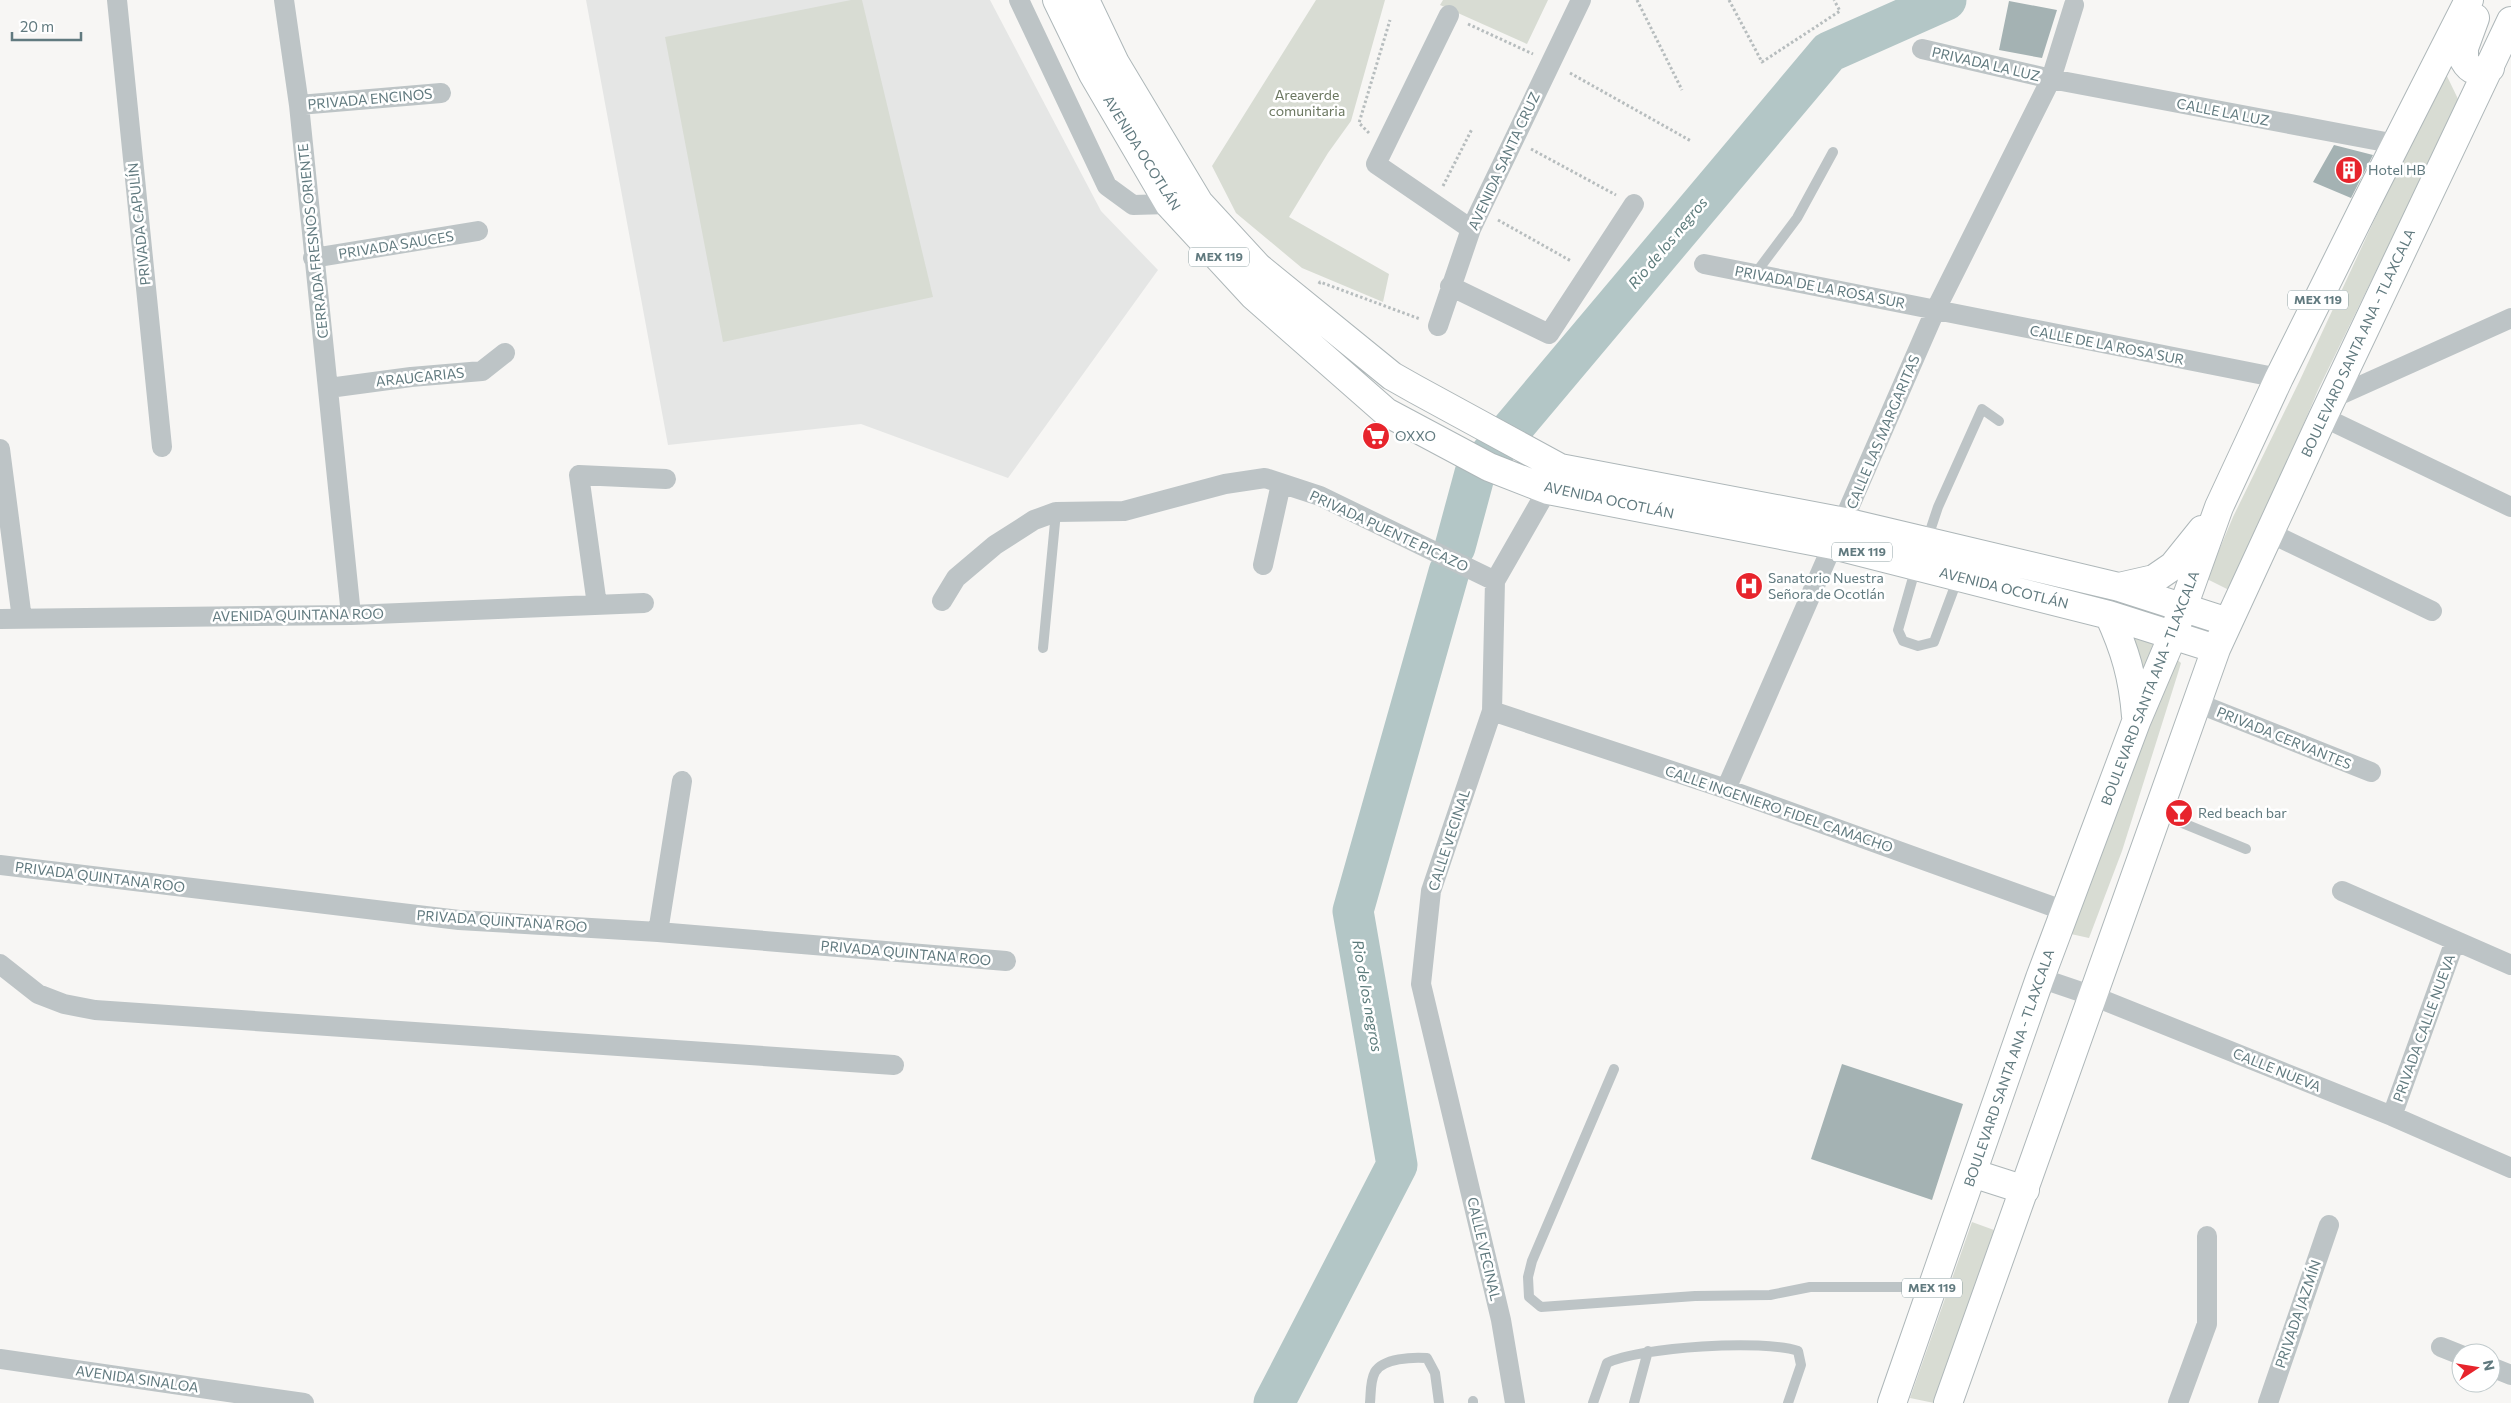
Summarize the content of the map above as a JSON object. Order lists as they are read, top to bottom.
{
  "streets": {
    "main road": ["AVENIDA OCOTLÁN", "MEX 119", "BOULEVARD SANTA ANA - TLAXCALA"],
    "street": [
      "PRIVADA LA LUZ",
      "PRIVADA ENCINOS",
      "CALLE LA LUZ",
      "AVENIDA SANTA CRUZ",
      "PRIVADA CAPULÍN",
      "CERRADA FRESNOS ORIENTE",
      "PRIVADA SAUCES",
      "PRIVADA DE LA ROSA SUR",
      "CALLE DE LA ROSA SUR",
      "ARAUCARIAS",
      "CALLE LAS MARGARITAS",
      "PRIVADA PUENTE PICAZO",
      "AVENIDA QUINTANA ROO",
      "PRIVADA CERVANTES",
      "CALLE INGENIERO FIDEL CAMACHO",
      "CALLE VECINAL",
      "PRIVADA QUINTANA ROO",
      "PRIVADA CALLE NUEVA",
      "CALLE NUEVA",
      "PRIVADA JAZMÍN",
      "AVENIDA SINALOA"
    ]
  },
  "crossings": [
    ["PRIVADA LA LUZ", "CALLE LA LUZ"],
    ["PRIVADA LA LUZ", "CALLE LAS MARGARITAS"],
    ["PRIVADA ENCINOS", "CERRADA FRESNOS ORIENTE"],
    ["CALLE LA LUZ", "BOULEVARD SANTA ANA - TLAXCALA"],
    ["CALLE LA LUZ", "CALLE LAS MARGARITAS"],
    ["AVENIDA OCOTLÁN", "BOULEVARD SANTA ANA - TLAXCALA"],
    ["AVENIDA OCOTLÁN", "CALLE LAS MARGARITAS"],
    ["AVENIDA OCOTLÁN", "CALLE VECINAL"],
    ["CERRADA FRESNOS ORIENTE", "PRIVADA SAUCES"],
    ["CERRADA FRESNOS ORIENTE", "ARAUCARIAS"],
    ["CERRADA FRESNOS ORIENTE", "AVENIDA QUINTANA ROO"],
    ["PRIVADA DE LA ROSA SUR", "CALLE DE LA ROSA SUR"],
    ["PRIVADA DE LA ROSA SUR", "CALLE LAS MARGARITAS"],
    ["BOULEVARD SANTA ANA - TLAXCALA", "CALLE DE LA ROSA SUR"],
    ["BOULEVARD SANTA ANA - TLAXCALA", "PRIVADA CERVANTES"],
    ["BOULEVARD SANTA ANA - TLAXCALA", "CALLE INGENIERO FIDEL CAMACHO"],
    ["BOULEVARD SANTA ANA - TLAXCALA", "CALLE NUEVA"],
    ["CALLE DE LA ROSA SUR", "CALLE LAS MARGARITAS"],
    ["CALLE LAS MARGARITAS", "CALLE INGENIERO FIDEL CAMACHO"],
    ["PRIVADA PUENTE PICAZO", "CALLE VECINAL"],
    ["CALLE INGENIERO FIDEL CAMACHO", "CALLE VECINAL"],
    ["PRIVADA CALLE NUEVA", "CALLE NUEVA"]
  ],
  "water": ["Rio de los negros"],
  "parks": ["Areaverde comunitaria"],
  "places": {
    "building": ["Hotel HB"],
    "supermarket": ["OXXO"],
    "hospital": ["Sanatorio Nuestra Señora de Ocotlán"],
    "bar": ["Red beach bar"]
  },
  "scale_bar": "20 m",
  "north": "right"
}
